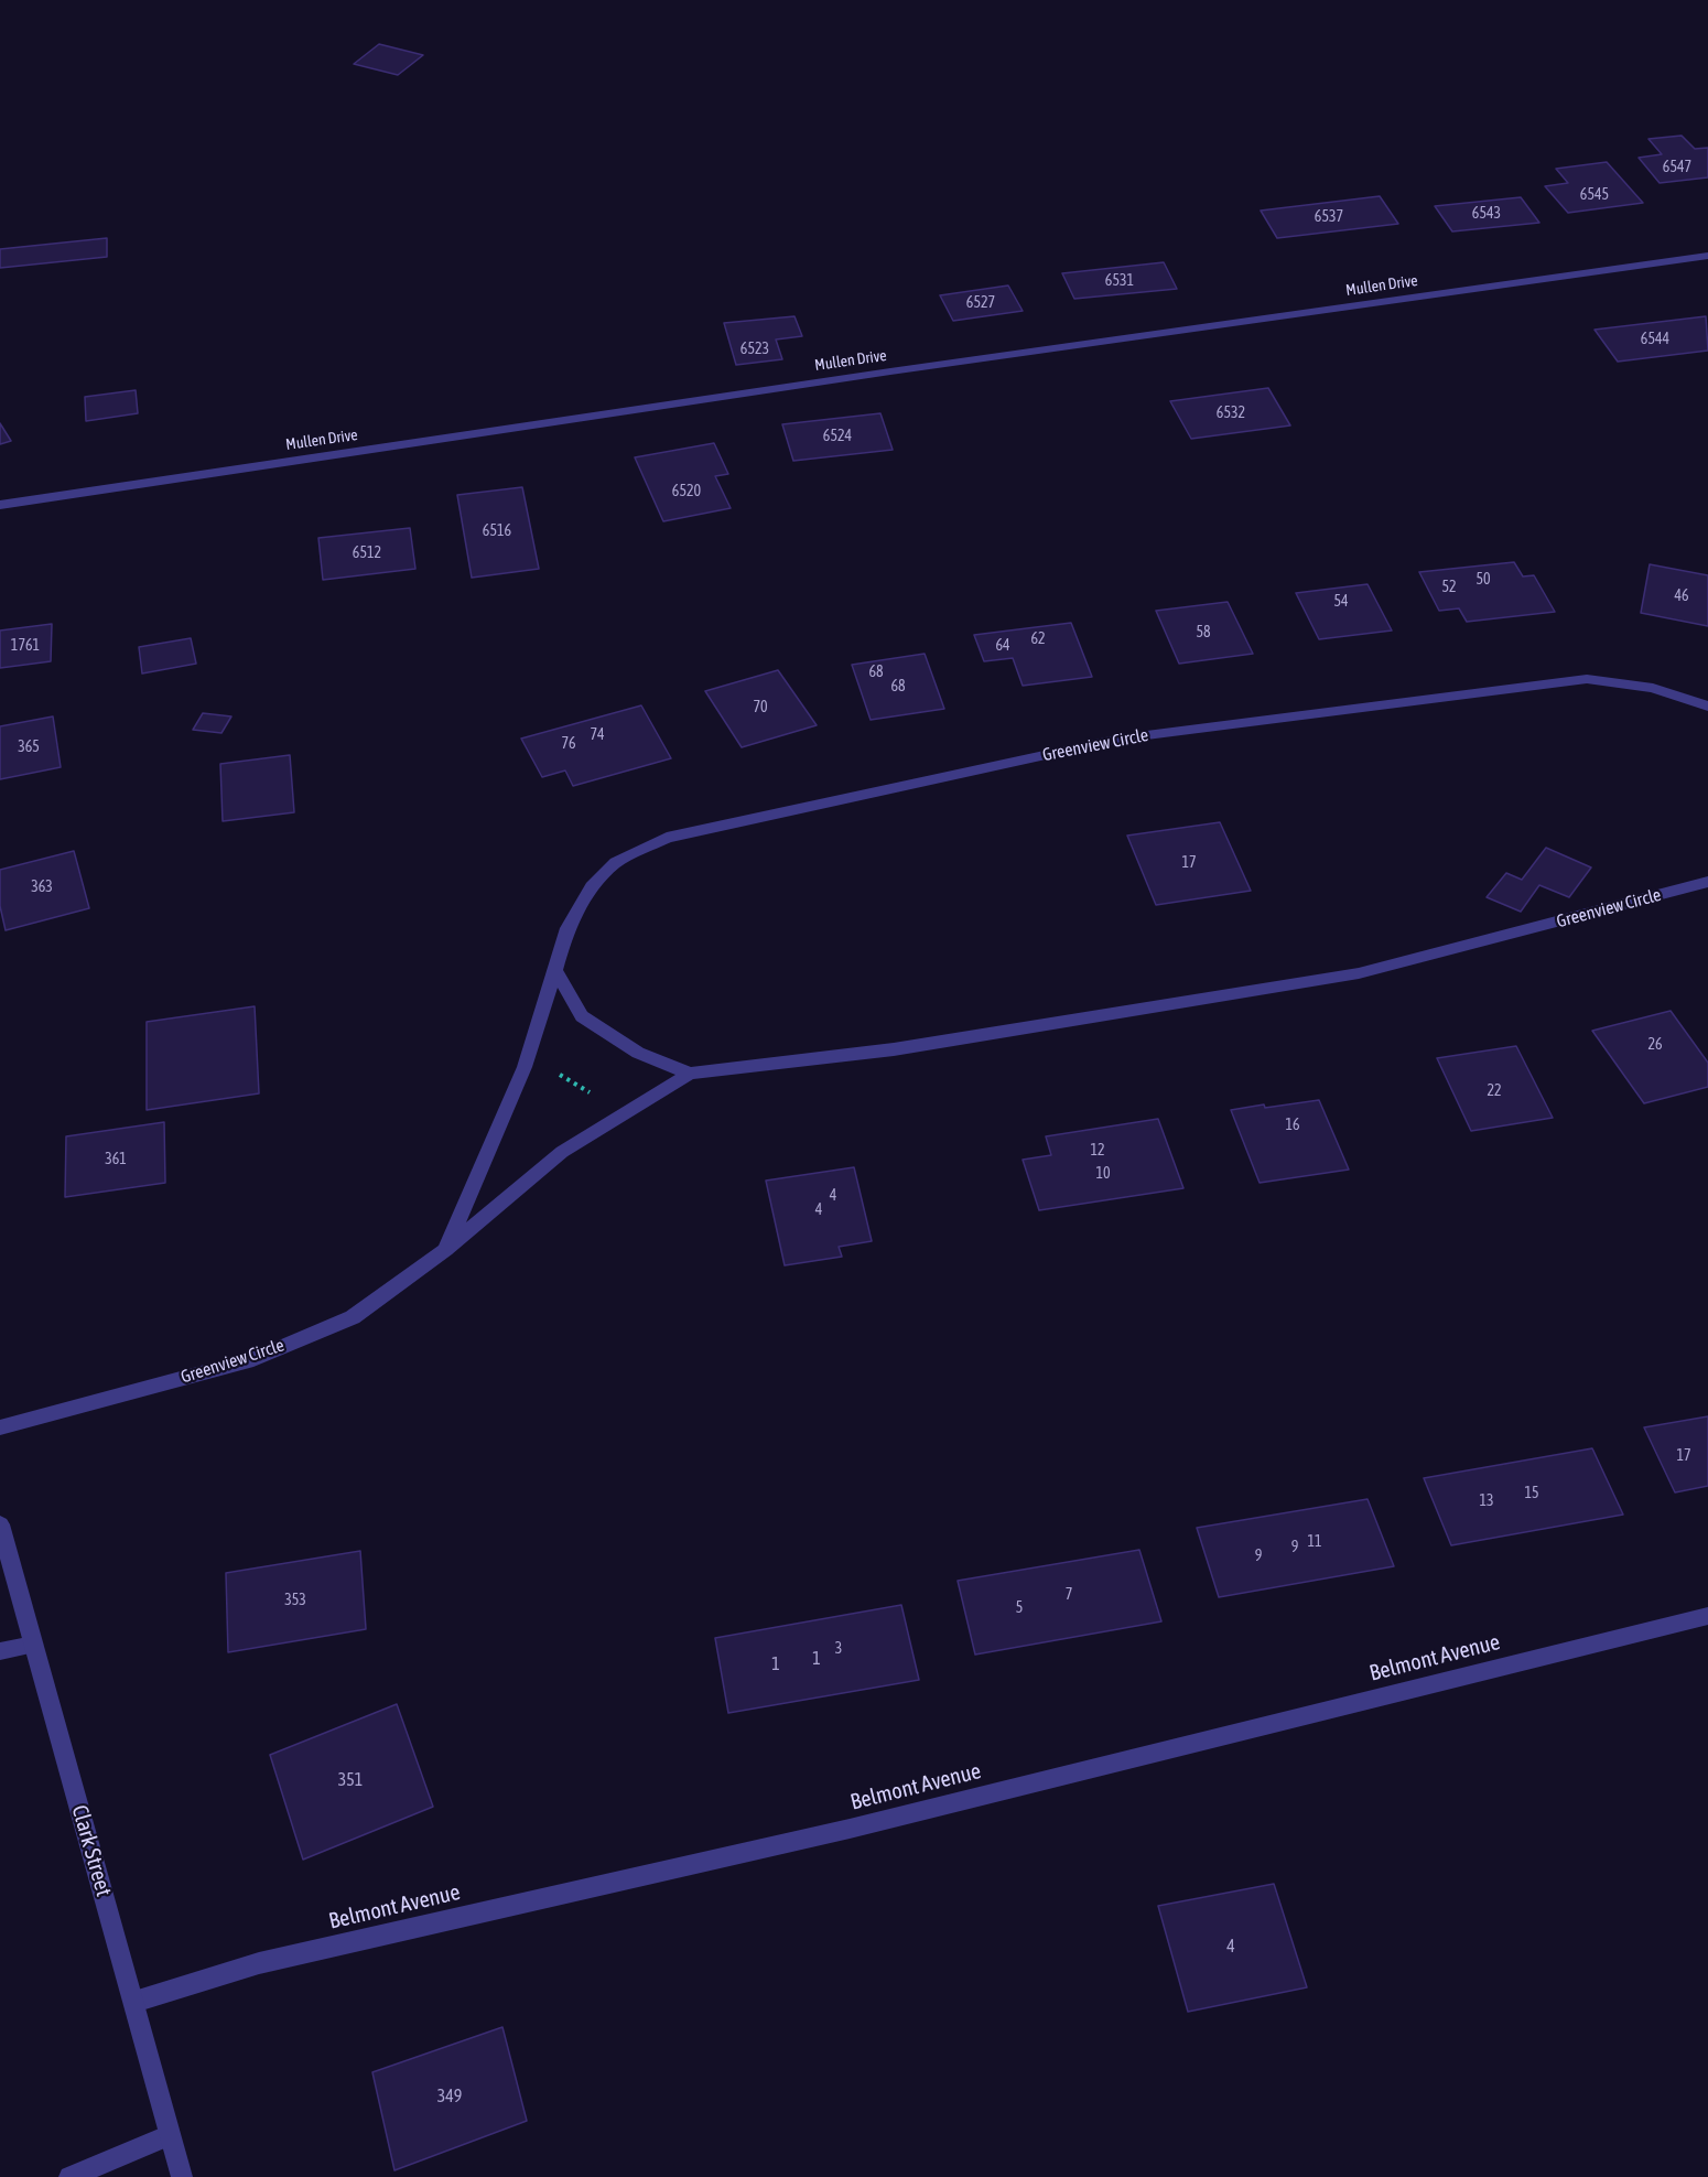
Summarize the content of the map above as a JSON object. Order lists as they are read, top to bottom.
{
  "streets": {
    "street": [
      "Mullen Drive",
      "Greenview Circle",
      "Belmont Avenue",
      "Clark Street"
    ]
  },
  "crossings": [
    ["Belmont Avenue", "Clark Street"]
  ],
  "house_numbers": [
    "6547",
    "6545",
    "6543",
    "6537",
    "6531",
    "6527",
    "6544",
    "6523",
    "6532",
    "6524",
    "6520",
    "6516",
    "6512",
    "50",
    "52",
    "46",
    "54",
    "58",
    "62",
    "1761",
    "64",
    "68",
    "68",
    "70",
    "74",
    "76",
    "365",
    "17",
    "363",
    "26",
    "22",
    "16",
    "12",
    "361",
    "10",
    "4",
    "4",
    "17",
    "15",
    "13",
    "11",
    "9",
    "9",
    "7",
    "353",
    "5",
    "3",
    "1",
    "1",
    "351",
    "4",
    "349"
  ]
}
